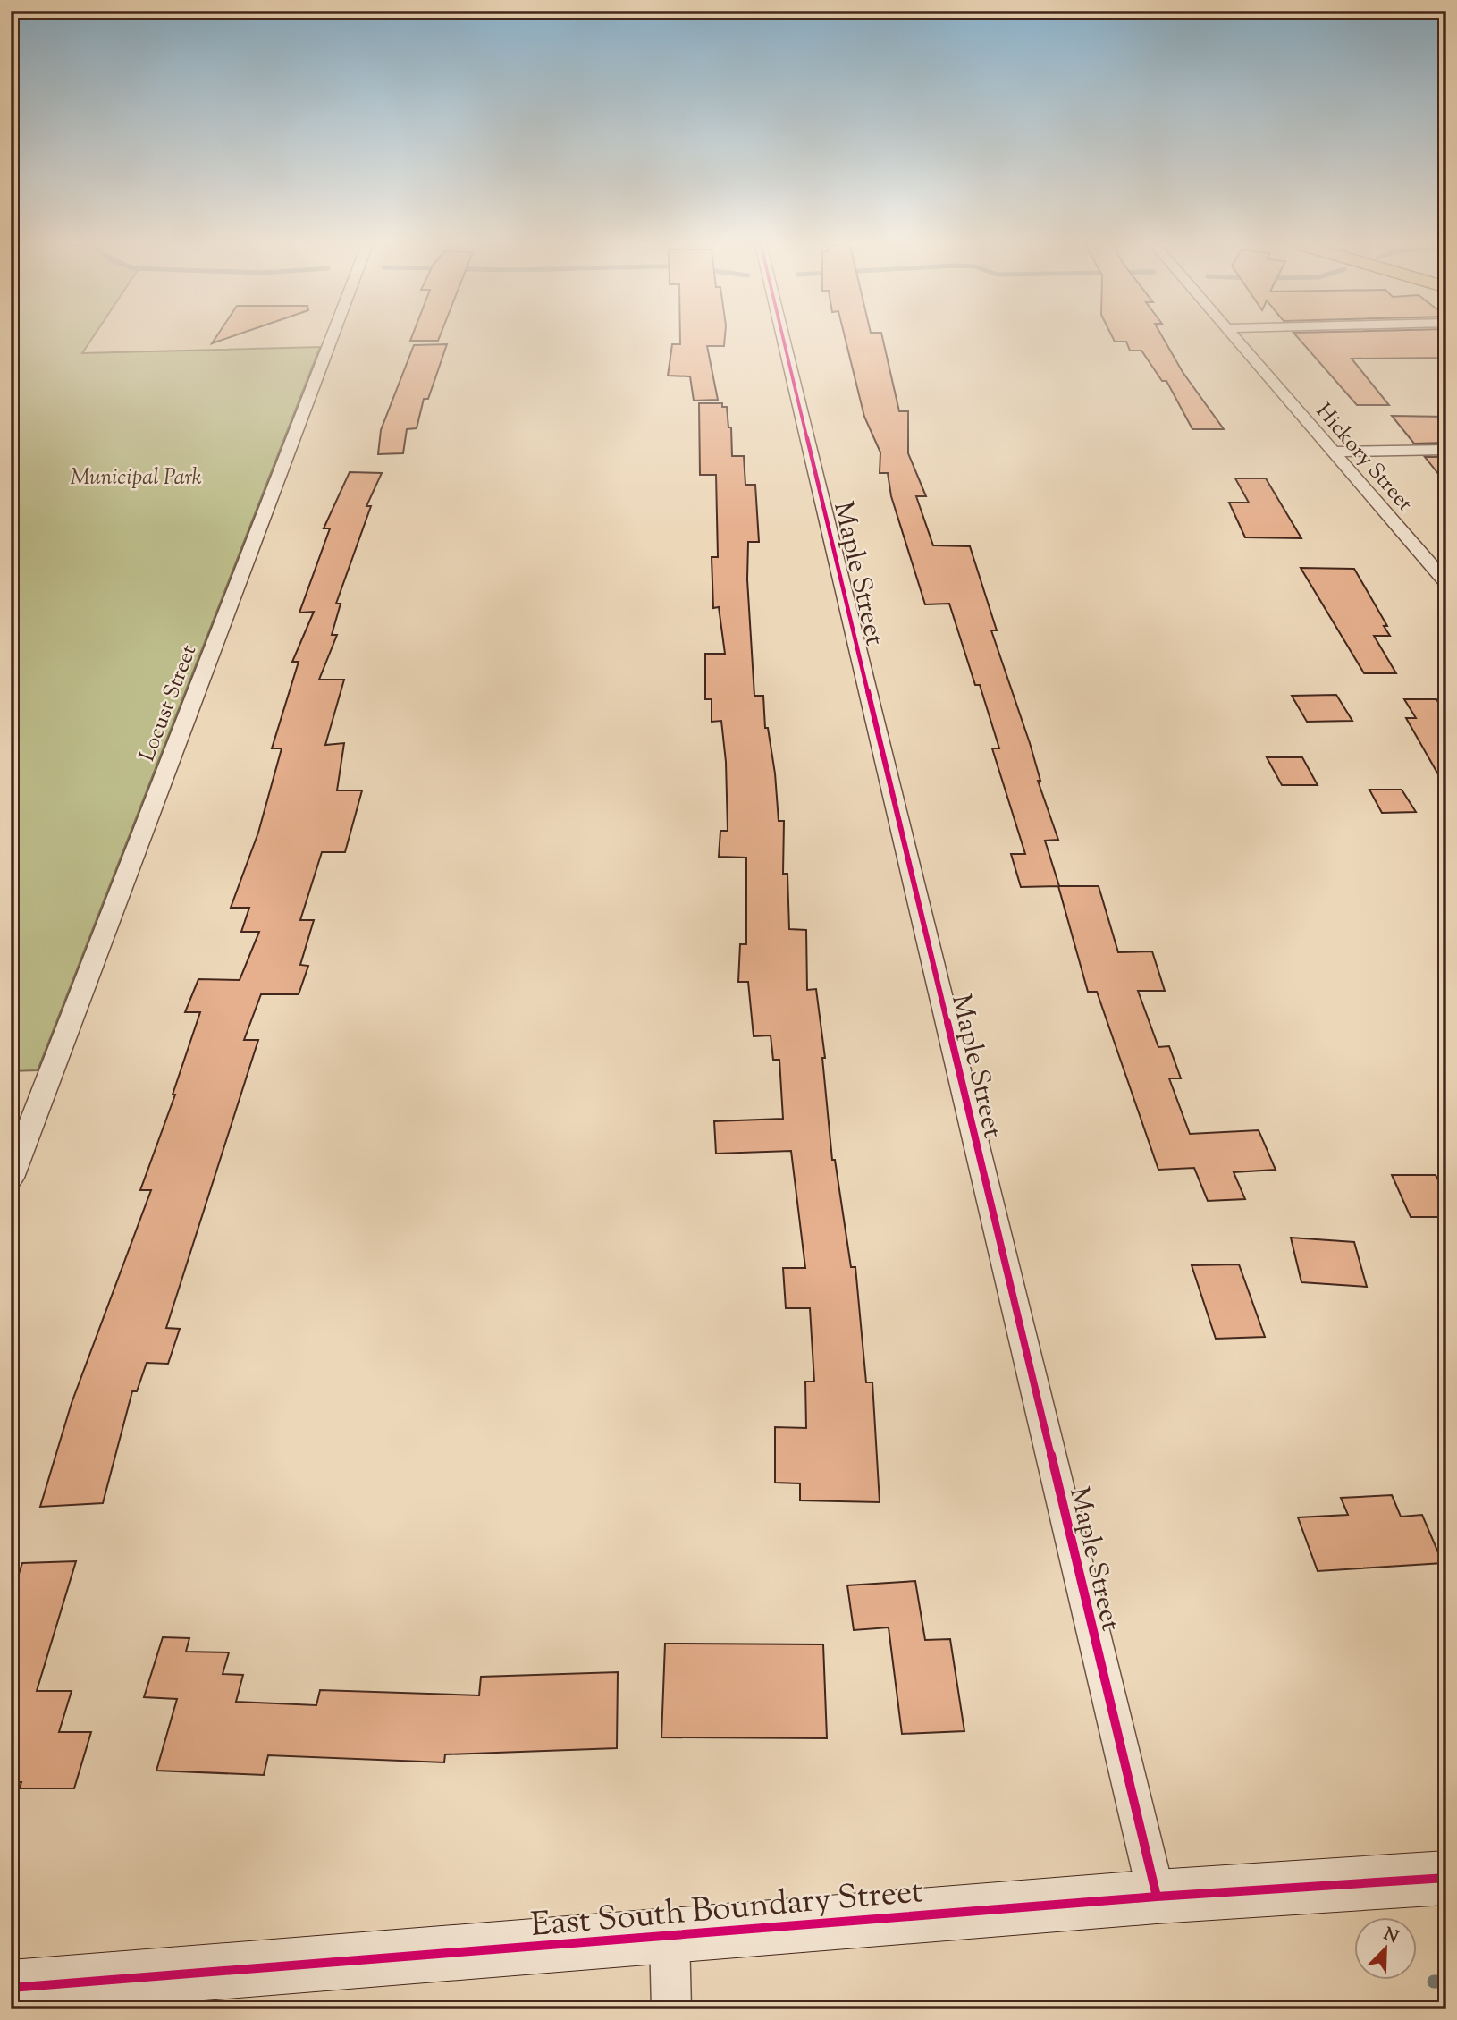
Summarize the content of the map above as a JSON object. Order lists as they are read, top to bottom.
{
  "streets": {
    "street": [
      "Hickory Street",
      "Maple Street",
      "Locust Street",
      "East South Boundary Street"
    ]
  },
  "crossings": [
    ["Maple Street", "East South Boundary Street"]
  ],
  "parks": ["Municipal Park"],
  "north": "top right"
}
